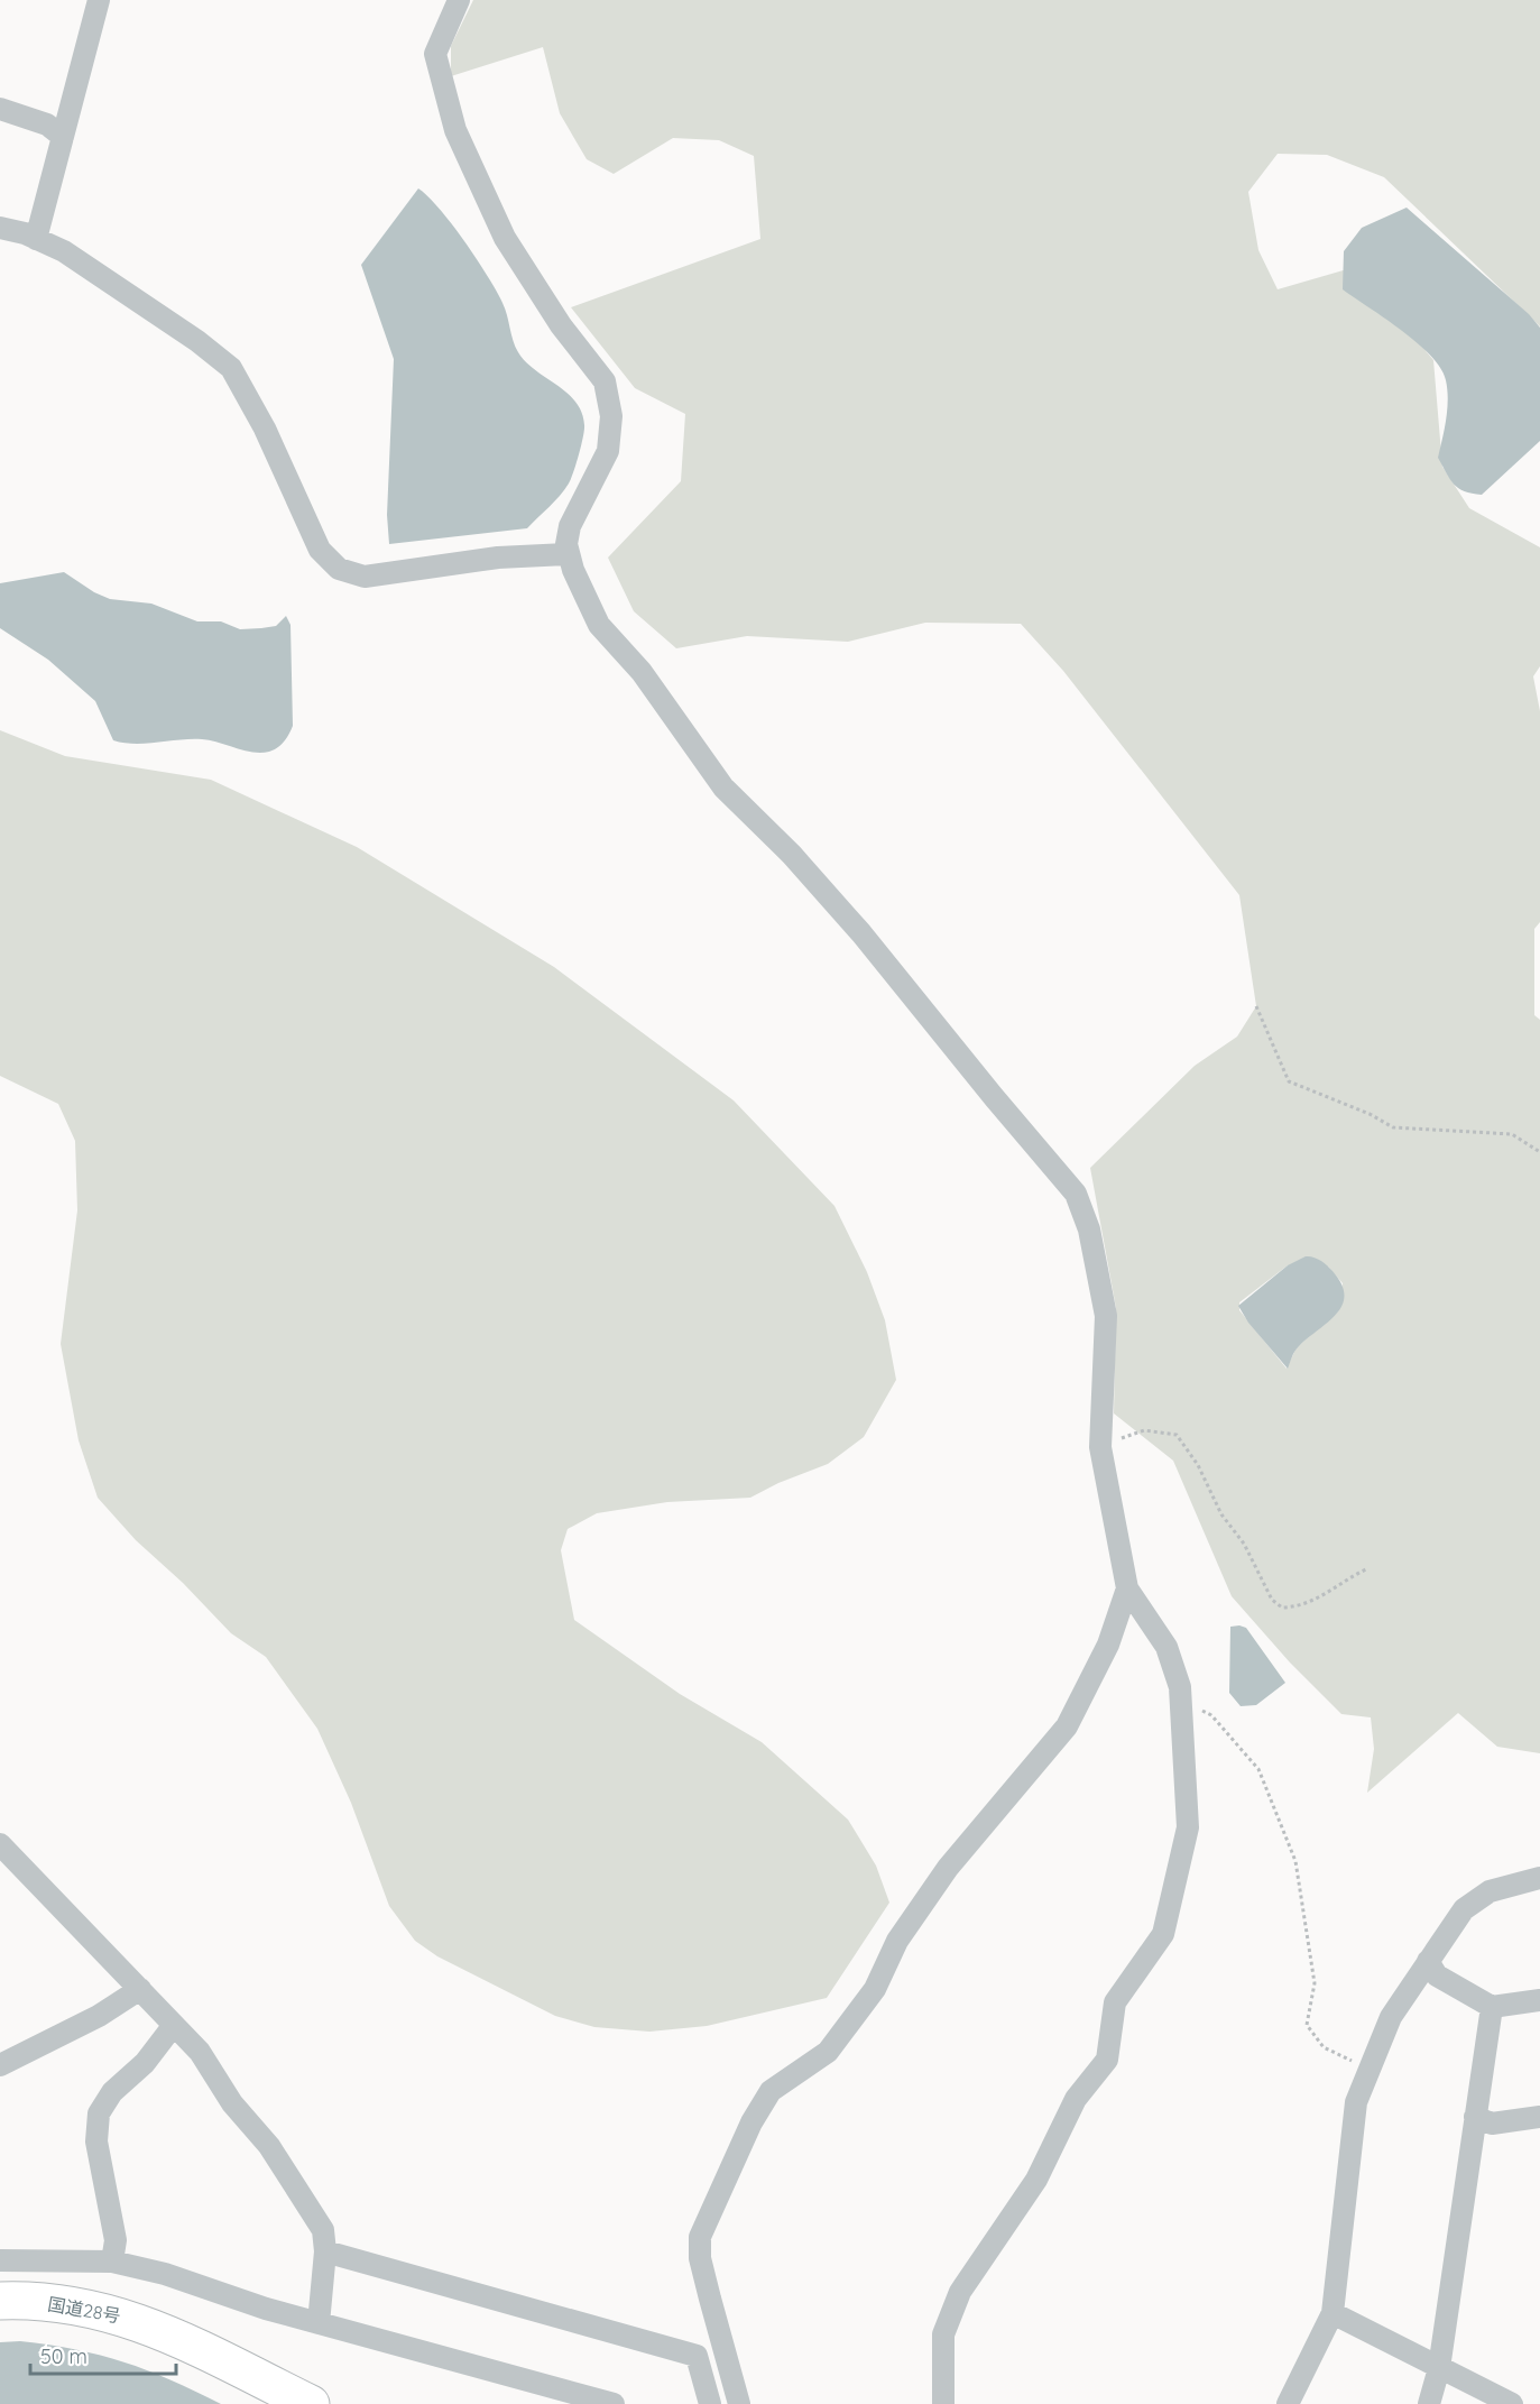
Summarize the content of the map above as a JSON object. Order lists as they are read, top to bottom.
{
  "streets": {
    "highway": ["国道28号"]
  },
  "scale_bar": "50 m"
}
